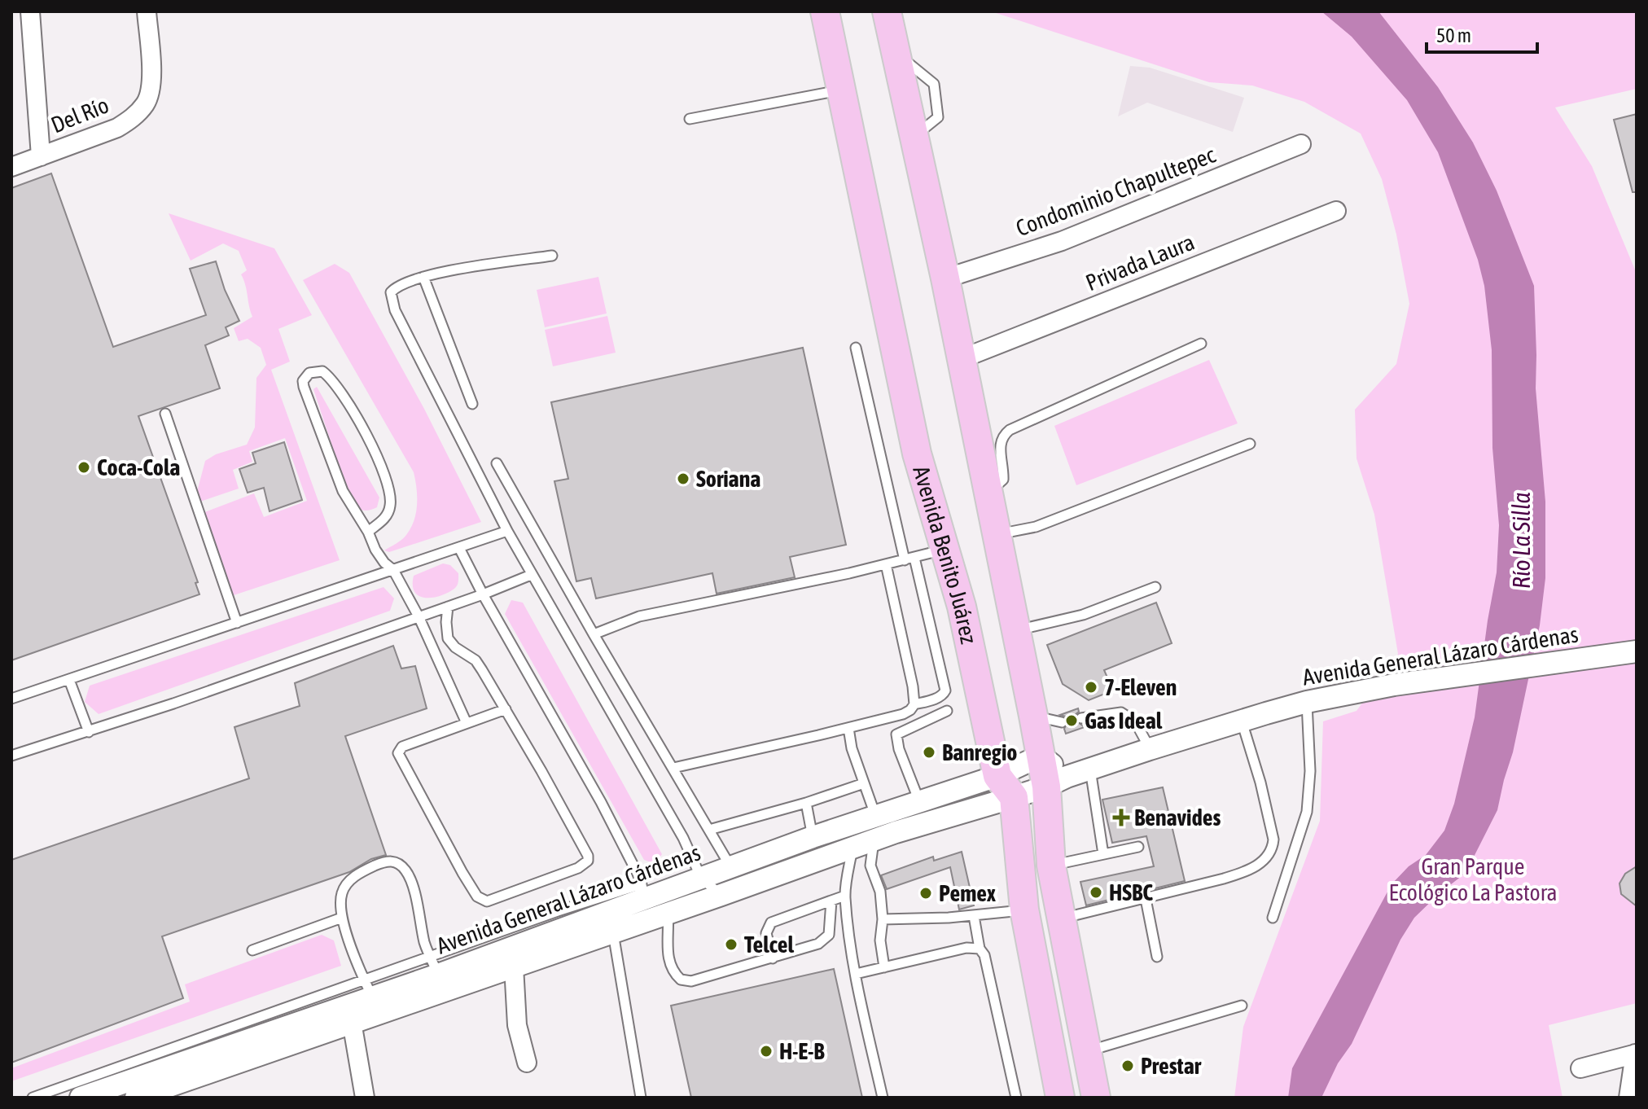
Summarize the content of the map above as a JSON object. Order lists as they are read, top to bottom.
{
  "streets": {
    "main road": ["Avenida Benito Juárez"],
    "street": [
      "Del Río",
      "Condominio Chapultepec",
      "Privada Laura",
      "Avenida General Lázaro Cárdenas"
    ]
  },
  "crossings": [
    ["Avenida Benito Juárez", "Avenida General Lázaro Cárdenas"]
  ],
  "water": ["Río La Silla"],
  "parks": ["Gran Parque Ecológico La Pastora"],
  "places": {
    "other": [
      "Coca-Cola",
      "Soriana",
      "7-Eleven",
      "Gas Ideal",
      "Banregio",
      "HSBC",
      "Pemex",
      "Telcel",
      "H-E-B",
      "Prestar"
    ],
    "health": ["Benavides"]
  },
  "scale_bar": "50 m"
}
